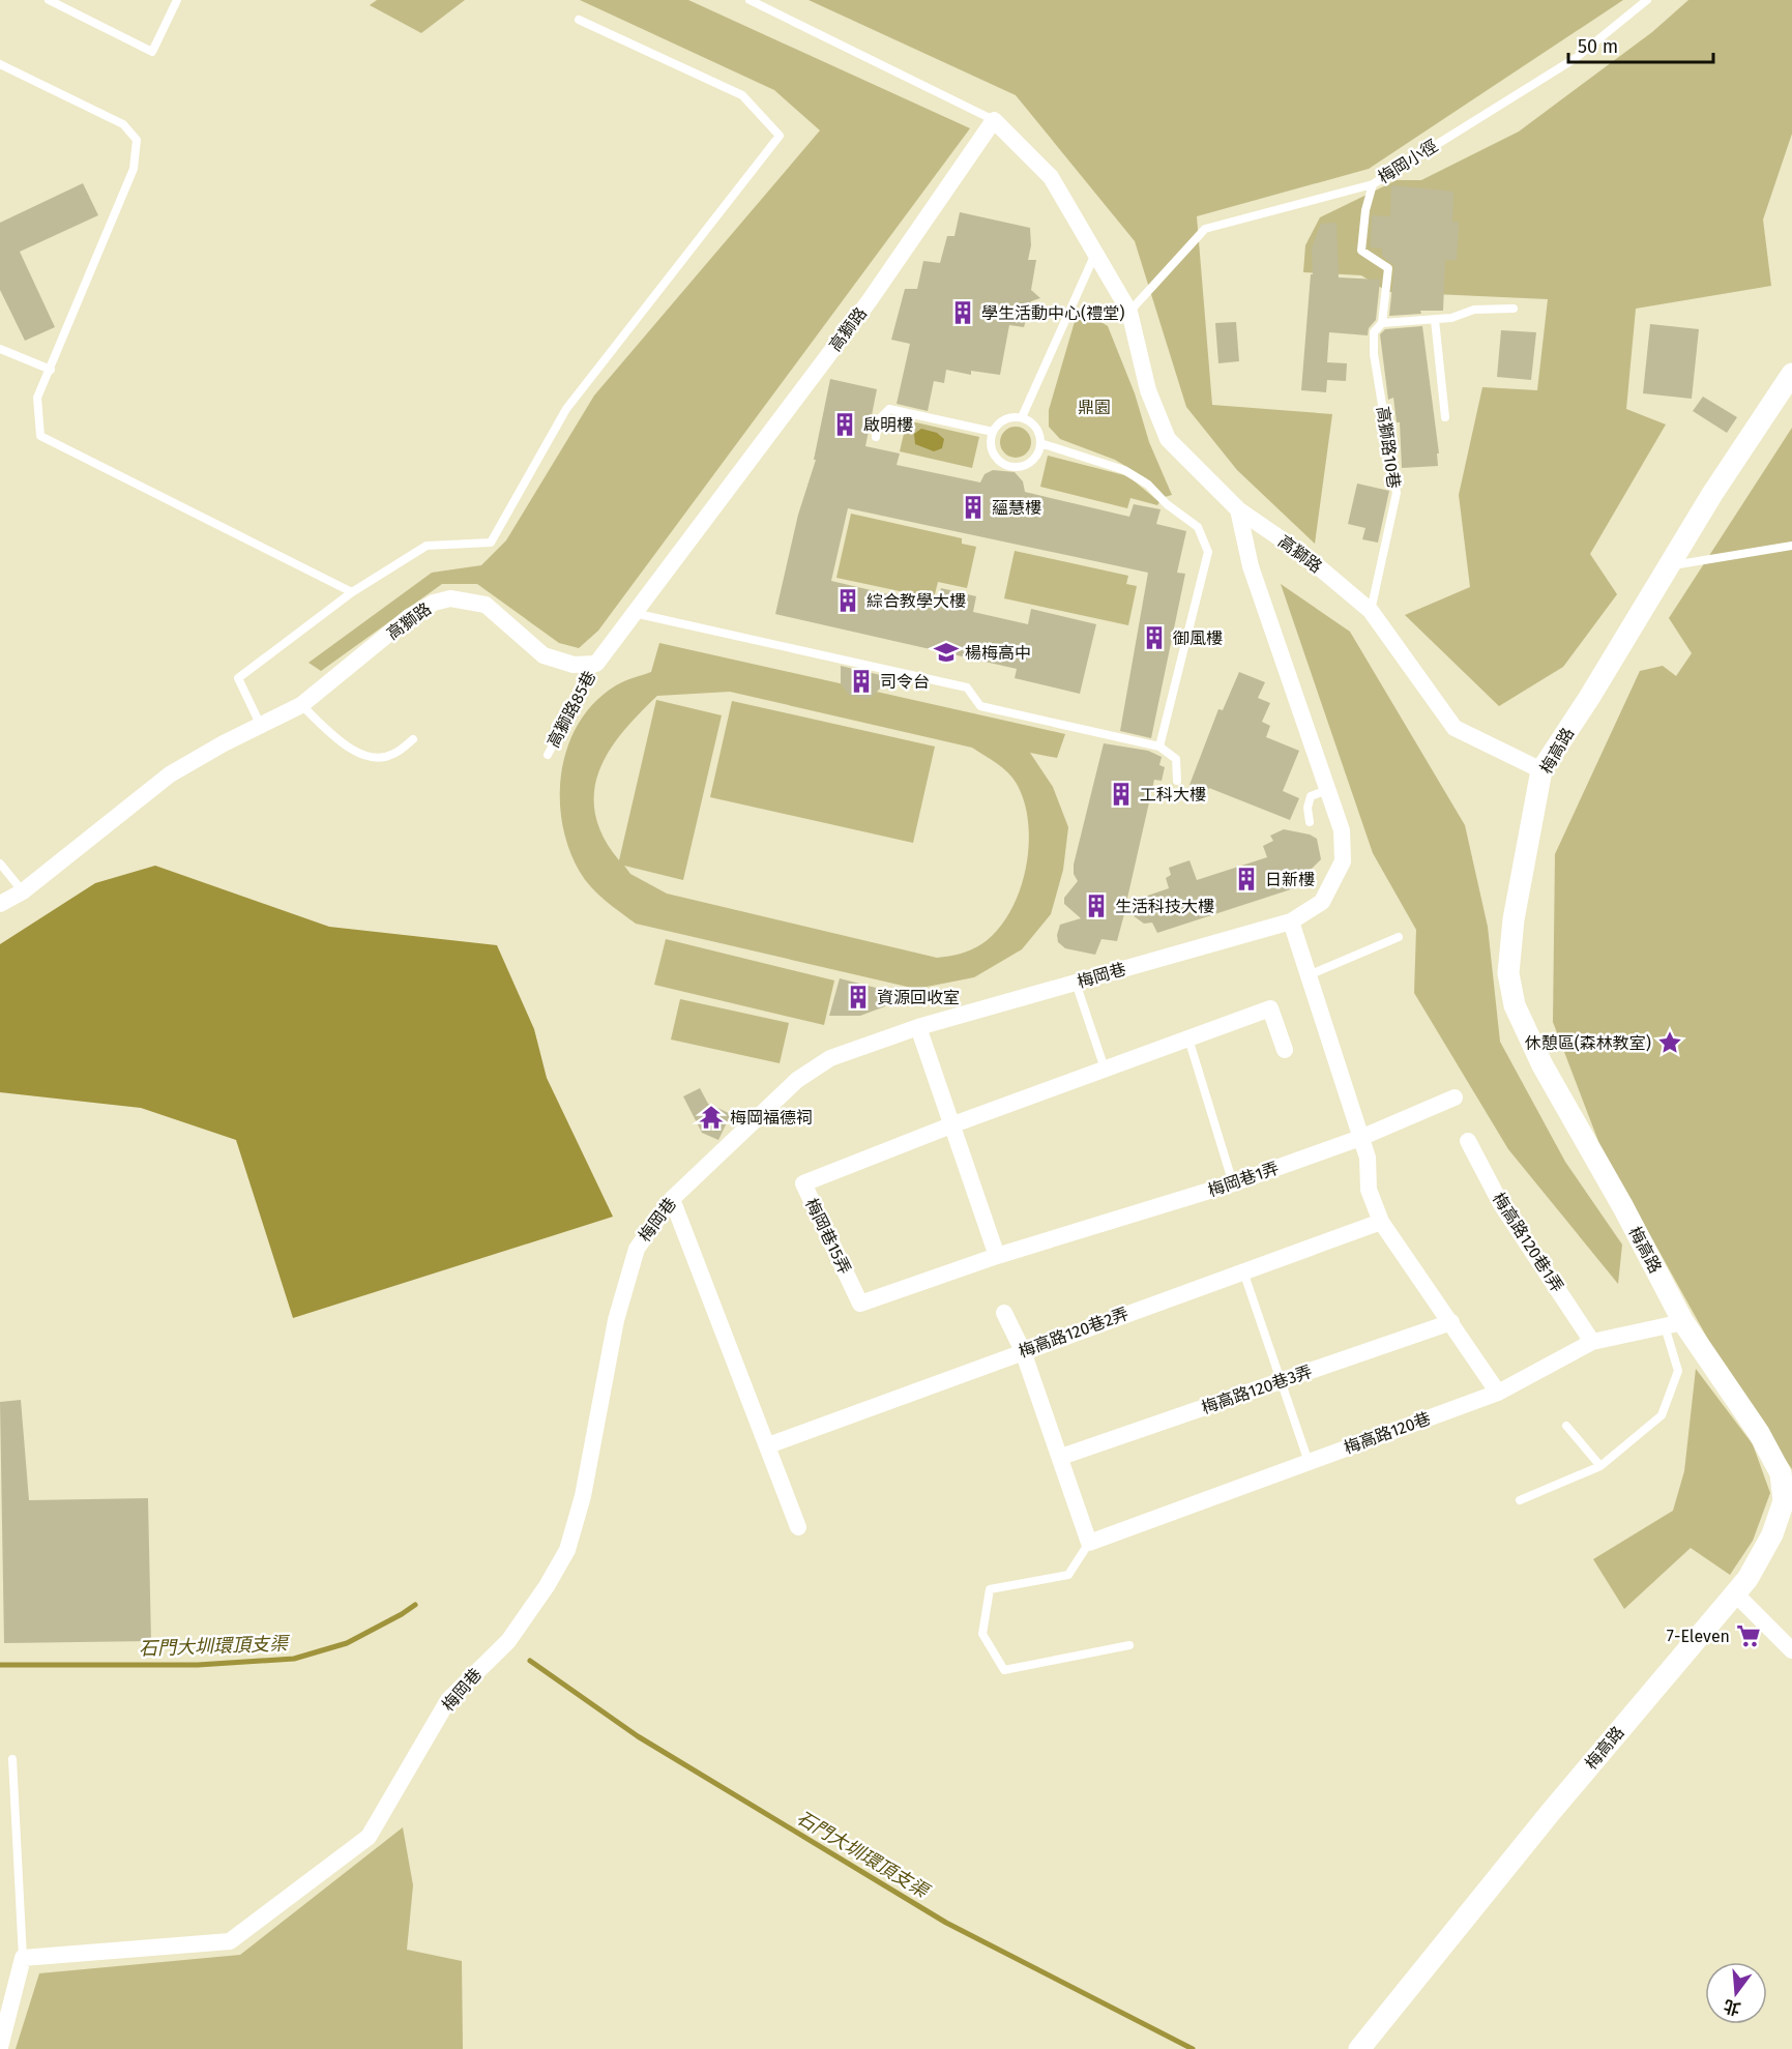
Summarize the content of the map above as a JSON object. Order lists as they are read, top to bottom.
{
  "streets": {
    "street": [
      "高獅路",
      "梅高路",
      "梅岡巷",
      "梅岡巷1弄",
      "梅岡巷15弄",
      "梅高路120巷1弄",
      "梅高路120巷2弄",
      "梅高路120巷3弄",
      "梅高路120巷"
    ],
    "lane": ["梅岡小徑", "高獅路10巷", "高獅路85巷"]
  },
  "crossings": [
    ["梅岡小徑", "高獅路"],
    ["梅岡小徑", "高獅路10巷"],
    ["高獅路", "高獅路10巷"],
    ["高獅路", "高獅路85巷"],
    ["高獅路", "梅高路"],
    ["高獅路", "梅岡巷"],
    ["梅高路", "梅高路120巷"],
    ["梅岡巷1弄", "梅岡巷15弄"],
    ["梅高路120巷1弄", "梅高路120巷"]
  ],
  "water": ["石門大圳環頂支渠"],
  "parks": ["鼎園"],
  "places": {
    "building": [
      "學生活動中心(禮堂)",
      "啟明樓",
      "蘊慧樓",
      "綜合教學大樓",
      "御風樓",
      "司令台",
      "工科大樓",
      "日新樓",
      "生活科技大樓",
      "資源回收室"
    ],
    "school or university": ["楊梅高中"],
    "place": ["休憩區(森林教室)"],
    "temple": ["梅岡福德祠"],
    "supermarket": ["7-Eleven"]
  },
  "scale_bar": "50 m",
  "north": "bottom"
}
